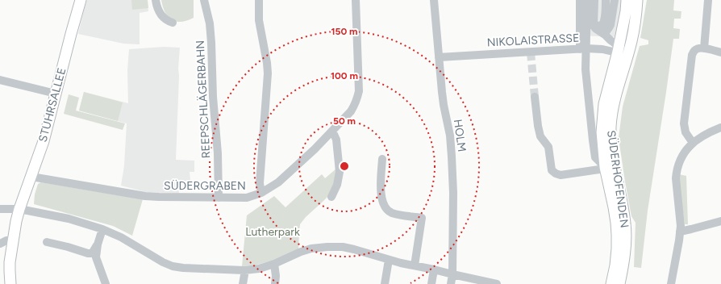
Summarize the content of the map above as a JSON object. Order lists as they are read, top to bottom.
{
  "streets": {
    "main road": ["STUHRSALLEE", "SÜDERHOFENDEN"],
    "street": [
      "NIKOLAISTRASSE",
      "REEPSCHLÄGERBAHN",
      "HOLM",
      "SÜDERGRABEN"
    ]
  },
  "crossings": [
    ["NIKOLAISTRASSE", "HOLM"],
    ["NIKOLAISTRASSE", "SÜDERHOFENDEN"],
    ["REEPSCHLÄGERBAHN", "SÜDERGRABEN"],
    ["STUHRSALLEE", "SÜDERGRABEN"]
  ],
  "parks": ["Lutherpark"],
  "rings": ["150 m", "100 m", "50 m"]
}
